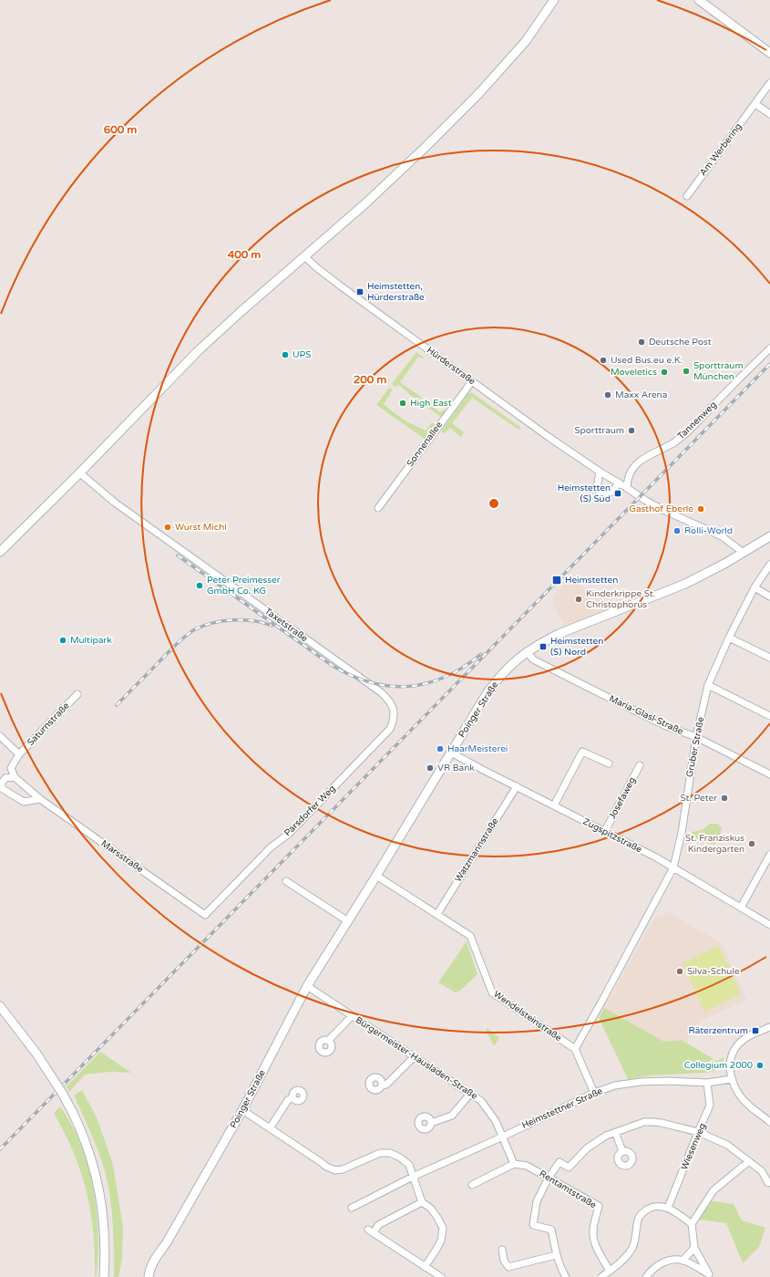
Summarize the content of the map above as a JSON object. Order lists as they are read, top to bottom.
{
  "streets": {
    "street": [
      "Am Werbering",
      "Hürderstraße",
      "Tannenweg",
      "Sonnenallee",
      "Taxetstraße",
      "Poinger Straße",
      "Maria-Glasl-Straße",
      "Saturnstraße",
      "Gruber Straße",
      "Josefaweg",
      "Parsdorfer Weg",
      "Zugspitzstraße",
      "Watzmannstraße",
      "Marsstraße",
      "Wendelsteinstraße",
      "Bürgermeister-Hausladen-Straße",
      "Heimstettner Straße",
      "Wiesenweg",
      "Rentamtstraße"
    ]
  },
  "crossings": [
    ["Hürderstraße", "Tannenweg"],
    ["Hürderstraße", "Sonnenallee"],
    ["Hürderstraße", "Poinger Straße"],
    ["Taxetstraße", "Parsdorfer Weg"],
    ["Poinger Straße", "Maria-Glasl-Straße"],
    ["Poinger Straße", "Zugspitzstraße"],
    ["Poinger Straße", "Wendelsteinstraße"],
    ["Poinger Straße", "Bürgermeister-Hausladen-Straße"],
    ["Maria-Glasl-Straße", "Gruber Straße"],
    ["Gruber Straße", "Zugspitzstraße"],
    ["Gruber Straße", "Wendelsteinstraße"],
    ["Josefaweg", "Zugspitzstraße"],
    ["Parsdorfer Weg", "Marsstraße"],
    ["Zugspitzstraße", "Watzmannstraße"],
    ["Watzmannstraße", "Wendelsteinstraße"],
    ["Bürgermeister-Hausladen-Straße", "Heimstettner Straße"],
    ["Bürgermeister-Hausladen-Straße", "Rentamtstraße"],
    ["Heimstettner Straße", "Wiesenweg"]
  ],
  "places": {
    "transit": [
      "Heimstetten, Hürderstraße",
      "Heimstetten (S) Süd",
      "Heimstetten",
      "Heimstetten (S) Nord",
      "Räterzentrum"
    ],
    "other": [
      "Deutsche Post",
      "UPS",
      "Used Bus.eu e.K.",
      "Sporttraum München",
      "Moveletics",
      "Maxx Arena",
      "High East",
      "Sporttraum",
      "Gasthof Eberle",
      "Wurst Michl",
      "Rolli-World",
      "Peter Preimesser GmbH Co. KG",
      "Kinderkrippe St. Christophorus",
      "Multipark",
      "HaarMeisterei",
      "VR Bank",
      "St. Peter",
      "St. Franziskus Kindergarten",
      "Silva-Schule",
      "Collegium 2000"
    ]
  },
  "rings": ["600 m", "400 m", "200 m"]
}
